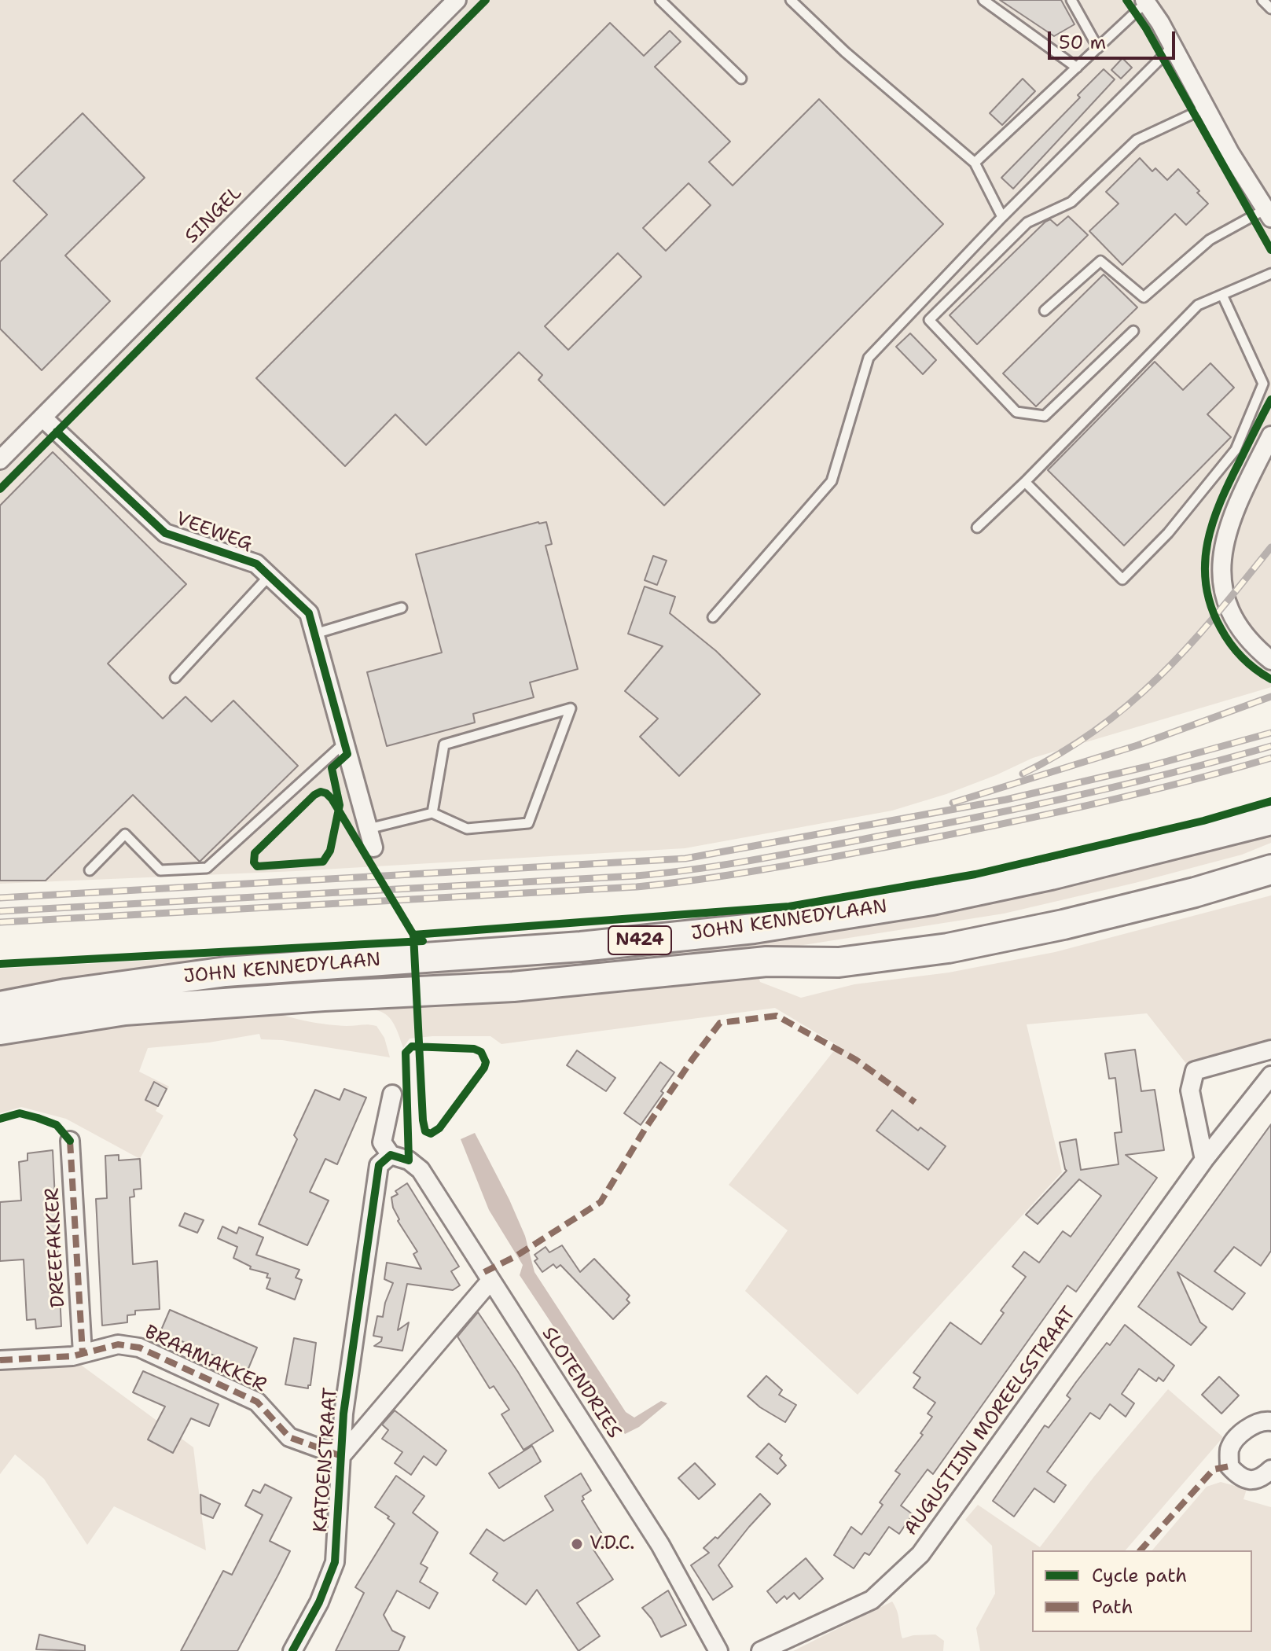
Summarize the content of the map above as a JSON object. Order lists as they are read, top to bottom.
{
  "streets": {
    "highway": ["JOHN KENNEDYLAAN", "N424"],
    "street": [
      "SINGEL",
      "VEEWEG",
      "DREEFAKKER",
      "BRAAMAKKER",
      "SLOTENDRIES",
      "AUGUSTIJN MOREELSSTRAAT",
      "KATOENSTRAAT"
    ]
  },
  "crossings": [
    ["SINGEL", "VEEWEG"],
    ["DREEFAKKER", "BRAAMAKKER"],
    ["BRAAMAKKER", "KATOENSTRAAT"],
    ["SLOTENDRIES", "KATOENSTRAAT"]
  ],
  "places": ["V.D.C."],
  "legend": ["Cycle path", "Path"],
  "scale_bar": "50 m"
}
